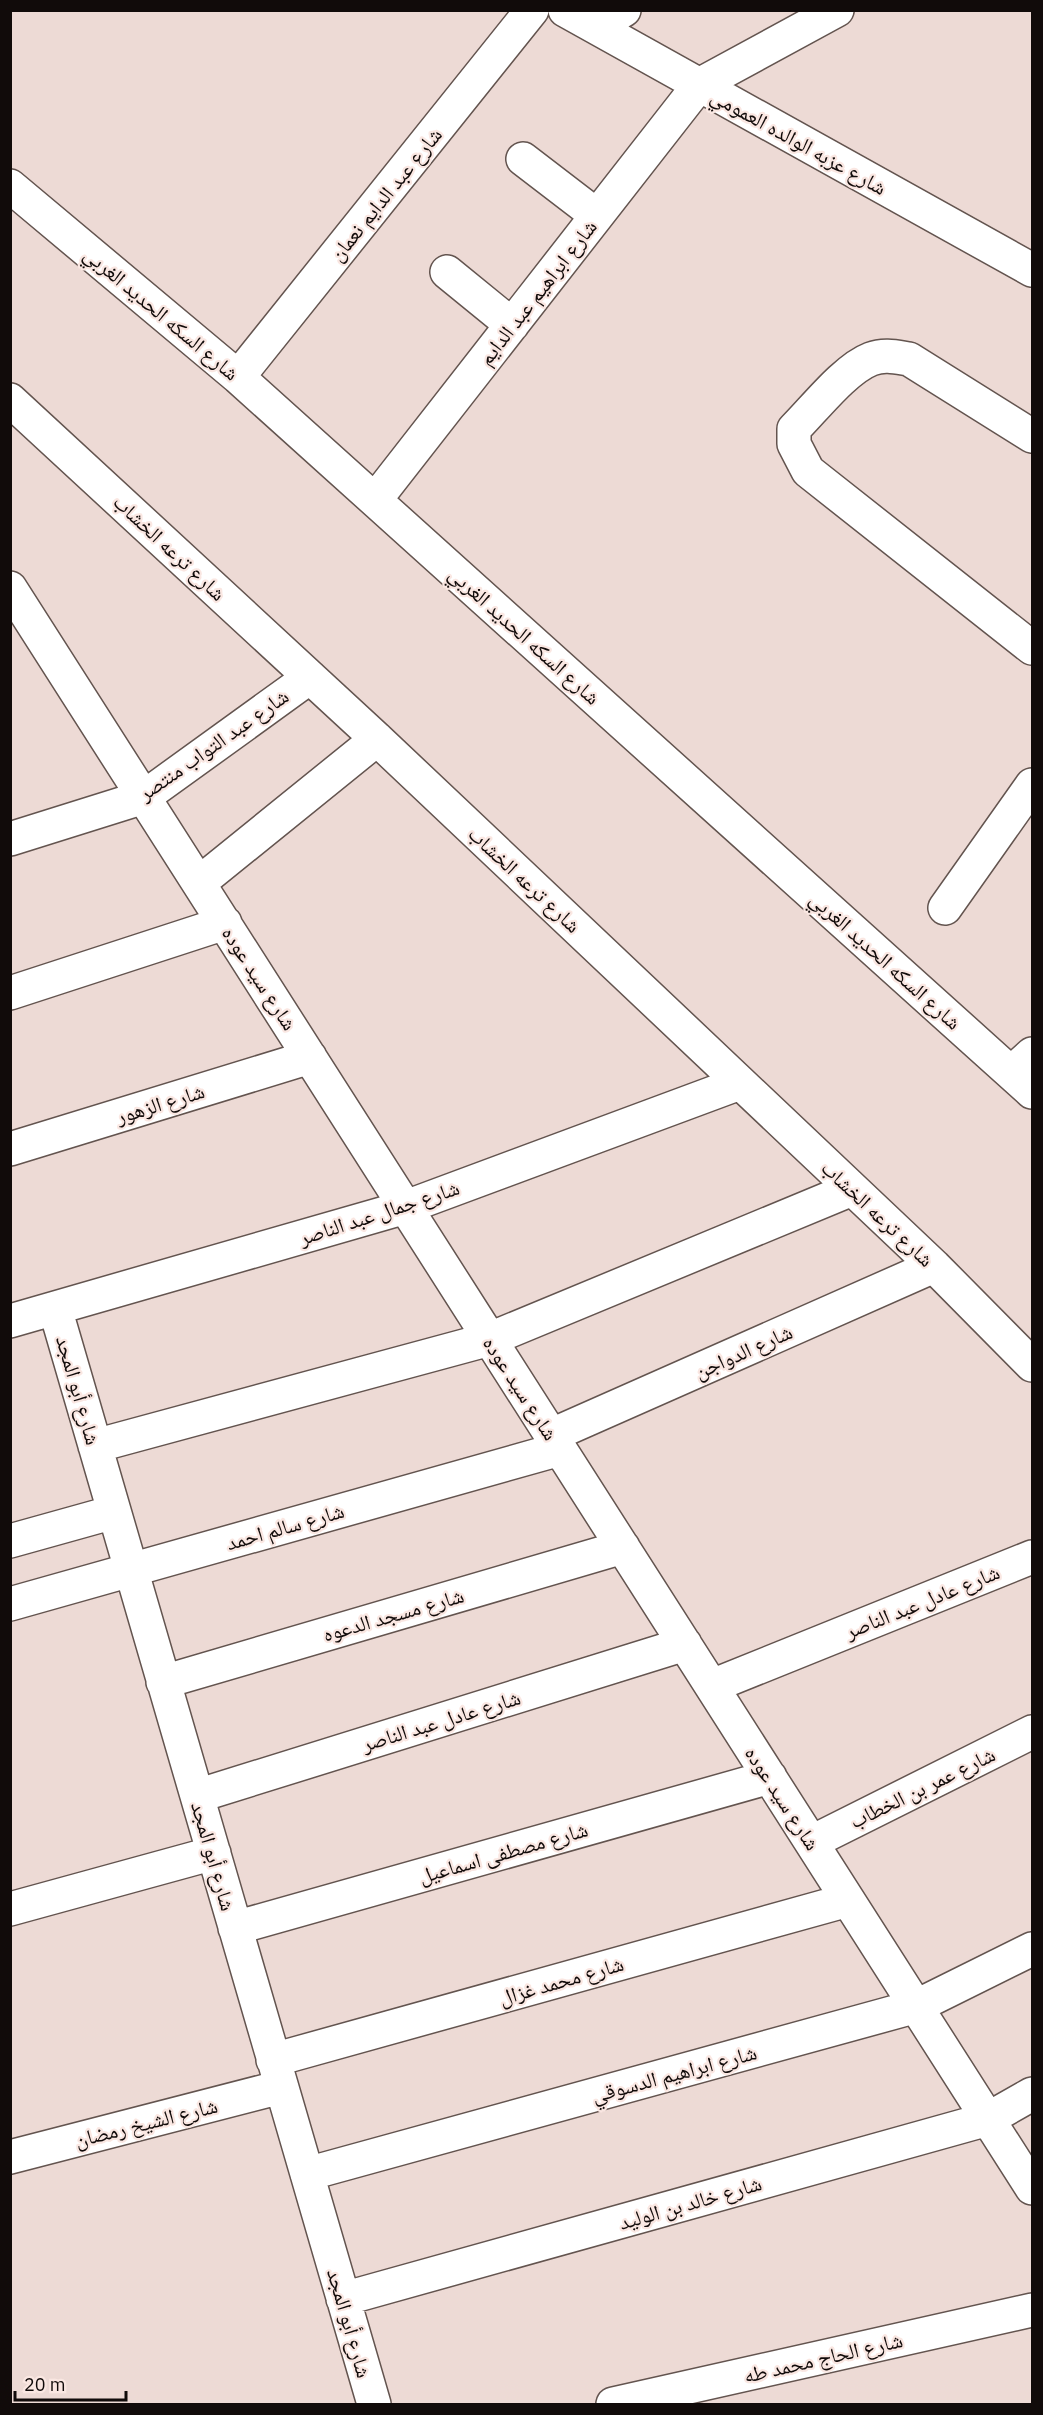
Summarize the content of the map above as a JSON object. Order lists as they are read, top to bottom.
{
  "streets": {
    "street": [
      "شارع عزبه الوالده العمومي",
      "شارع عبد الدايم نعمان",
      "شارع ابراهيم عبد الدايم",
      "شارع السكه الحديد الغربي",
      "شارع ترعه الخشاب",
      "شارع عبد التواب منتصر",
      "شارع سيد عوده",
      "شارع الزهور",
      "شارع جمال عبد الناصر",
      "شارع الدواجن",
      "شارع أبو المجد",
      "شارع سالم احمد",
      "شارع عادل عبد الناصر",
      "شارع مسجد الدعوه",
      "شارع عمر بن الخطاب",
      "شارع مصطفى اسماعيل",
      "شارع محمد غزال",
      "شارع ابراهيم الدسوقي",
      "شارع الشيخ رمضان",
      "شارع خالد بن الوليد",
      "شارع الحاج محمد طه"
    ]
  },
  "crossings": [
    ["شارع عزبه الوالده العمومي", "شارع ابراهيم عبد الدايم"],
    ["شارع عبد الدايم نعمان", "شارع السكه الحديد الغربي"],
    ["شارع ابراهيم عبد الدايم", "شارع السكه الحديد الغربي"],
    ["شارع ترعه الخشاب", "شارع عبد التواب منتصر"],
    ["شارع ترعه الخشاب", "شارع جمال عبد الناصر"],
    ["شارع ترعه الخشاب", "شارع الدواجن"],
    ["شارع عبد التواب منتصر", "شارع سيد عوده"],
    ["شارع سيد عوده", "شارع الزهور"],
    ["شارع سيد عوده", "شارع جمال عبد الناصر"],
    ["شارع سيد عوده", "شارع الدواجن"],
    ["شارع سيد عوده", "شارع سالم احمد"],
    ["شارع سيد عوده", "شارع عادل عبد الناصر"],
    ["شارع سيد عوده", "شارع مسجد الدعوه"],
    ["شارع سيد عوده", "شارع عمر بن الخطاب"],
    ["شارع سيد عوده", "شارع مصطفى اسماعيل"],
    ["شارع سيد عوده", "شارع محمد غزال"],
    ["شارع سيد عوده", "شارع ابراهيم الدسوقي"],
    ["شارع سيد عوده", "شارع خالد بن الوليد"],
    ["شارع جمال عبد الناصر", "شارع أبو المجد"],
    ["شارع الدواجن", "شارع سالم احمد"],
    ["شارع أبو المجد", "شارع سالم احمد"],
    ["شارع أبو المجد", "شارع عادل عبد الناصر"],
    ["شارع أبو المجد", "شارع مسجد الدعوه"],
    ["شارع أبو المجد", "شارع مصطفى اسماعيل"],
    ["شارع أبو المجد", "شارع محمد غزال"],
    ["شارع أبو المجد", "شارع ابراهيم الدسوقي"],
    ["شارع أبو المجد", "شارع الشيخ رمضان"],
    ["شارع أبو المجد", "شارع خالد بن الوليد"],
    ["شارع محمد غزال", "شارع الشيخ رمضان"]
  ],
  "scale_bar": "20 m"
}
